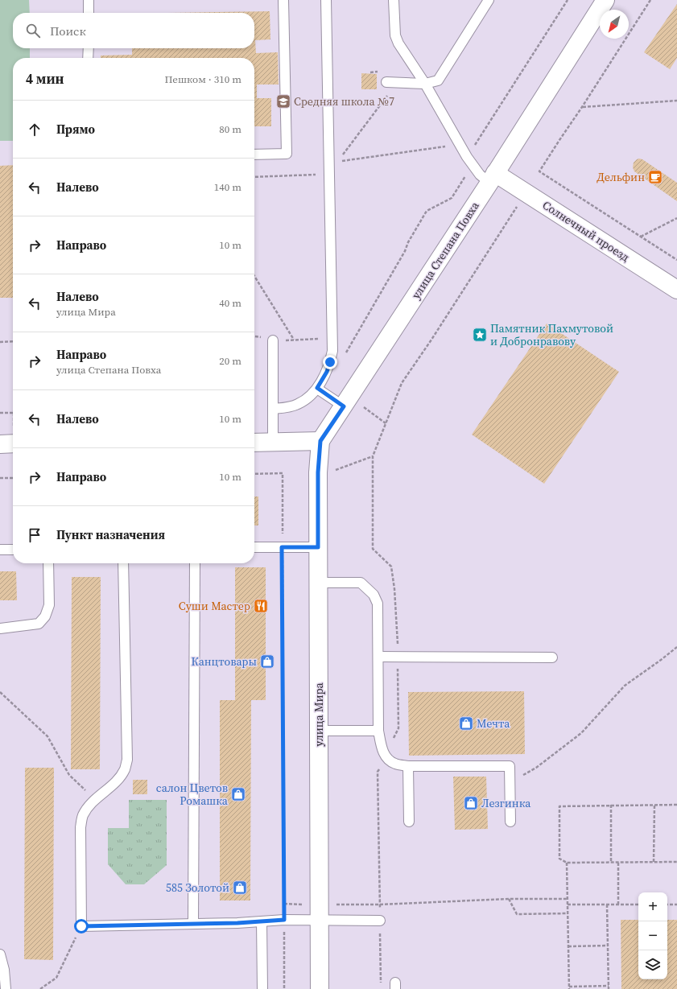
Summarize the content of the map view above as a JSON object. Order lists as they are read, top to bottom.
{
  "streets": {
    "street": ["Солнечный проезд", "улица Степана Повха", "улица Мира"]
  },
  "crossings": [
    ["Солнечный проезд", "улица Степана Повха"],
    ["улица Степана Повха", "улица Мира"]
  ],
  "places": {
    "school or university": ["Средняя школа №7"],
    "cafe": ["Дельфин"],
    "place": ["Памятник Пахмутовой и Добронравову"],
    "restaurant": ["Суши Мастер"],
    "shop": [
      "Канцтовары",
      "Мечта",
      "салон Цветов Ромашка",
      "Лезгинка",
      "585 Золотой"
    ]
  },
  "north": "bottom left",
  "page": {
    "search": "Поиск",
    "heading": ["4 мин", "Пешком · 310 m"],
    "list": [
      ["Прямо", "80 m"],
      ["Налево", "140 m"],
      ["Направо", "10 m"],
      ["Налево", "улица Мира", "40 m"],
      ["Направо", "улица Степана Повха", "20 m"],
      ["Налево", "10 m"],
      ["Направо", "10 m"],
      "Пункт назначения"
    ],
    "map_buttons": ["+", "−"]
  }
}
